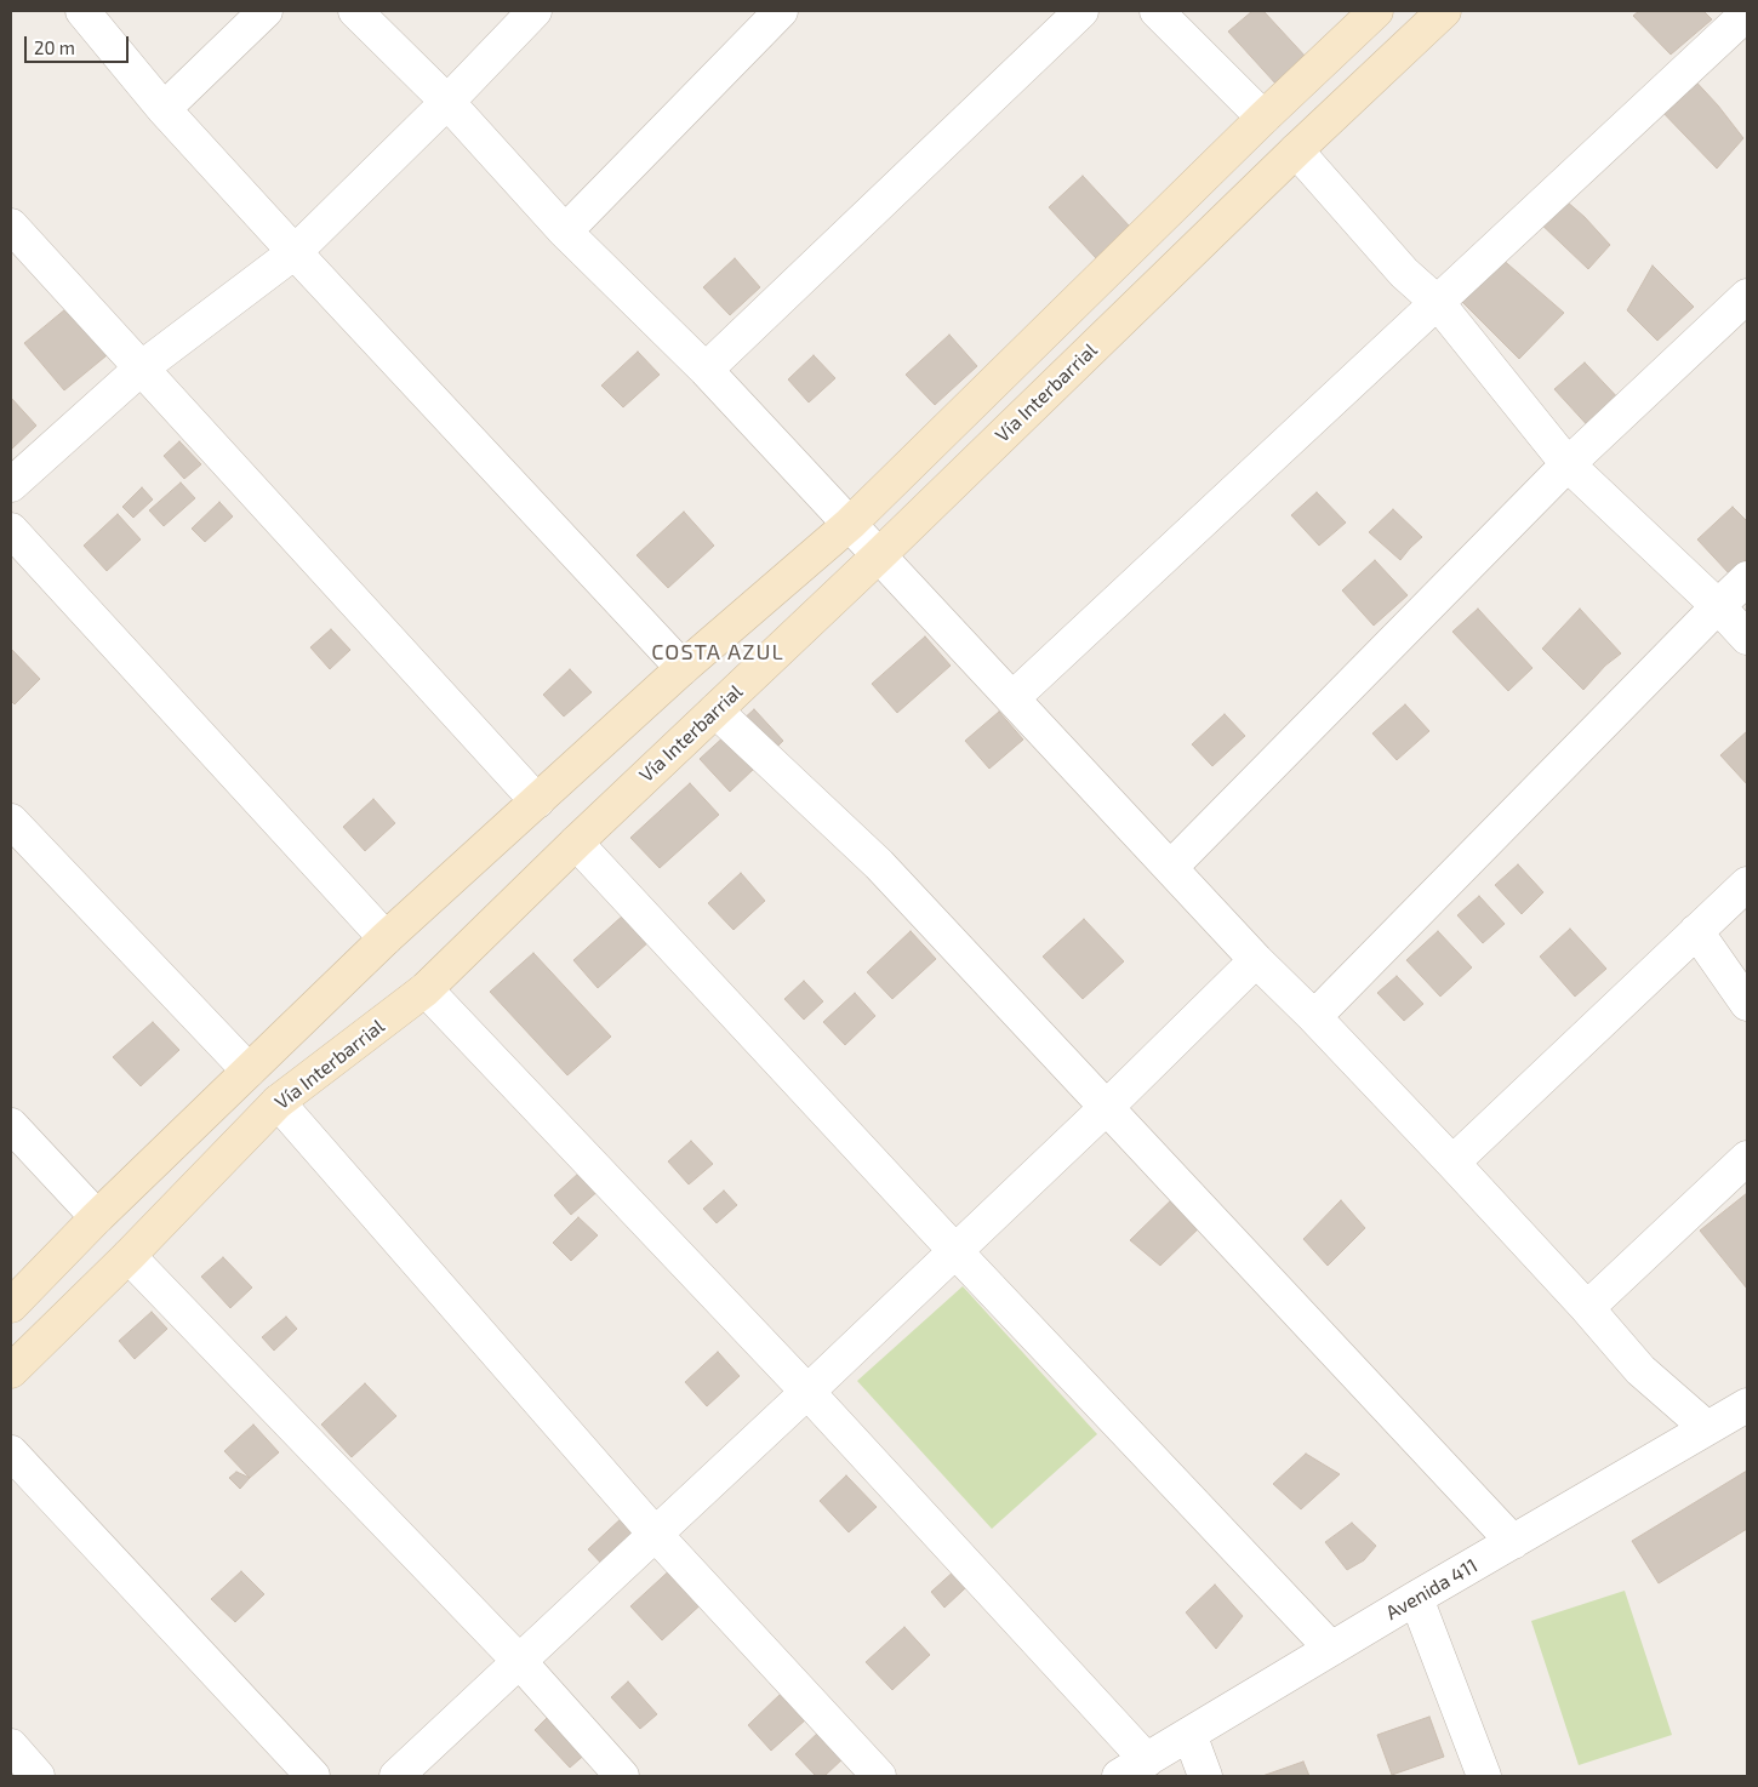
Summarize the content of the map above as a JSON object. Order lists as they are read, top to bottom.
{
  "streets": {
    "main road": ["Vía Interbarrial"],
    "street": ["Avenida 411"]
  },
  "districts": ["COSTA AZUL"],
  "scale_bar": "20 m"
}
